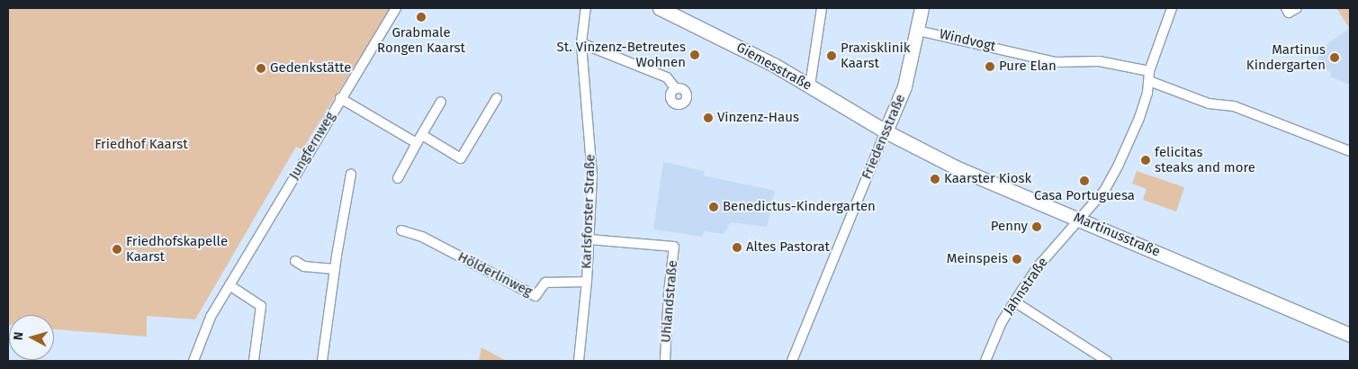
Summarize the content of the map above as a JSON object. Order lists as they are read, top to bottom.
{
  "streets": {
    "main road": ["Giemesstraße", "Friedensstraße", "Martinusstraße"],
    "street": [
      "Windvogt",
      "Jungfernweg",
      "Karlsforster Straße",
      "Hölderlinweg",
      "Jahnstraße",
      "Uhlandstraße"
    ]
  },
  "crossings": [
    ["Windvogt", "Friedensstraße"],
    ["Windvogt", "Jahnstraße"],
    ["Giemesstraße", "Friedensstraße"],
    ["Giemesstraße", "Martinusstraße"],
    ["Friedensstraße", "Martinusstraße"],
    ["Karlsforster Straße", "Hölderlinweg"],
    ["Karlsforster Straße", "Uhlandstraße"],
    ["Martinusstraße", "Jahnstraße"]
  ],
  "parks": ["Friedhof Kaarst"],
  "places": [
    "Grabmale Rongen Kaarst",
    "St. Vinzenz-Betreutes Wohnen",
    "Praxisklinik Kaarst",
    "Martinus Kindergarten",
    "Pure Elan",
    "Gedenkstätte",
    "Vinzenz-Haus",
    "felicitas steaks and more",
    "Kaarster Kiosk",
    "Casa Portuguesa",
    "Benedictus-Kindergarten",
    "Penny",
    "Altes Pastorat",
    "Friedhofskapelle Kaarst",
    "Meinspeis"
  ],
  "north": "left"
}
